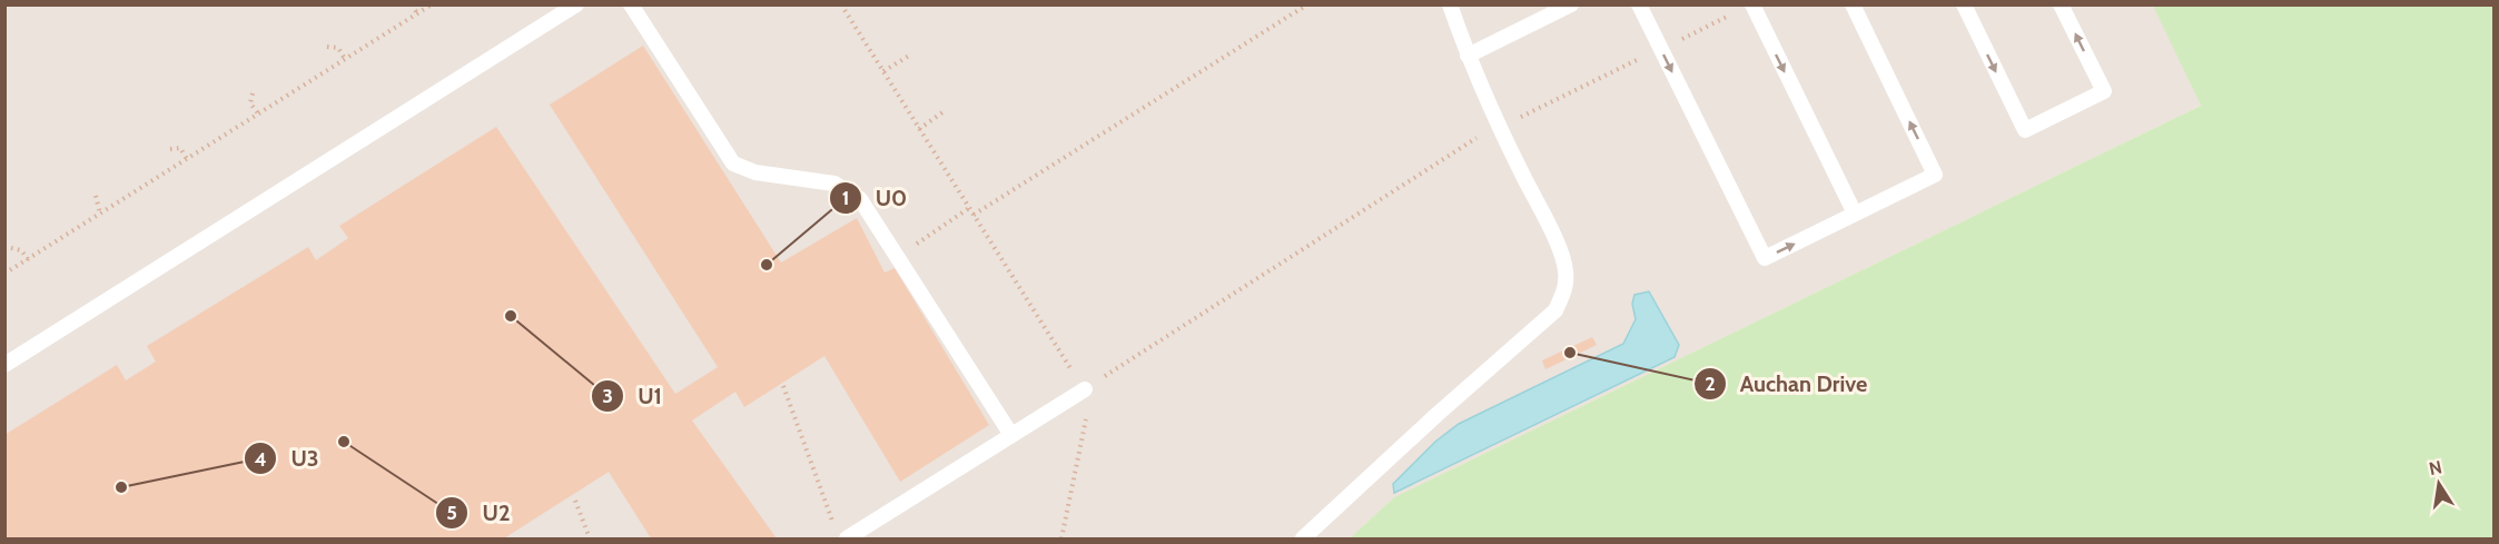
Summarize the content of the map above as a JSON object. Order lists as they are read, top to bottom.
{
  "places": [
    "U0",
    "U1",
    "Auchan Drive",
    "U2",
    "U3"
  ],
  "north": "top"
}
